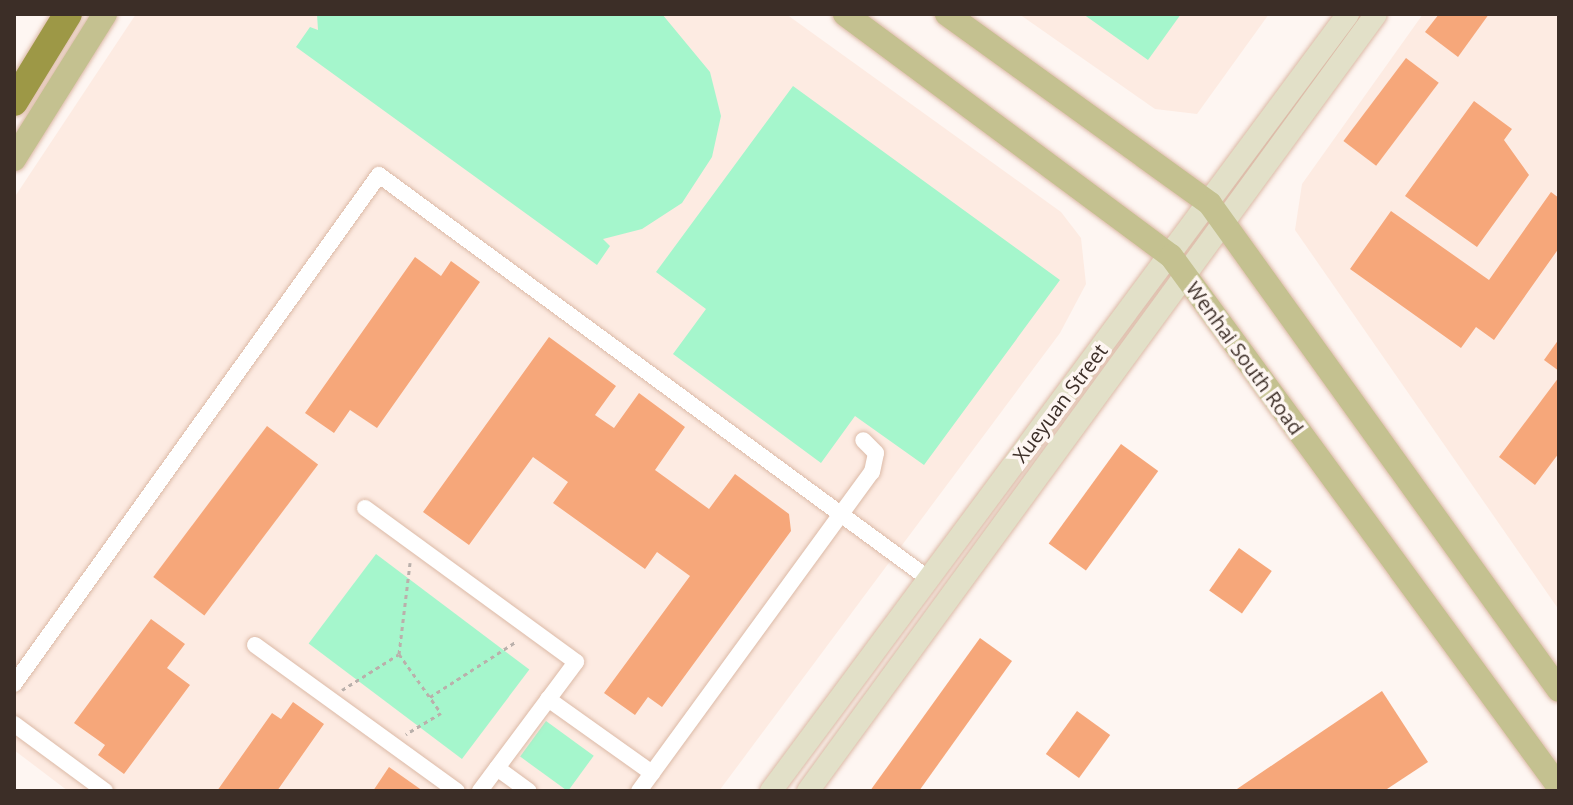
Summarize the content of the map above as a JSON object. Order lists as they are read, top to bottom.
{
  "streets": {
    "main road": ["Wenhai South Road", "Xueyuan Street"]
  },
  "crossings": [
    ["Wenhai South Road", "Xueyuan Street"]
  ]
}
